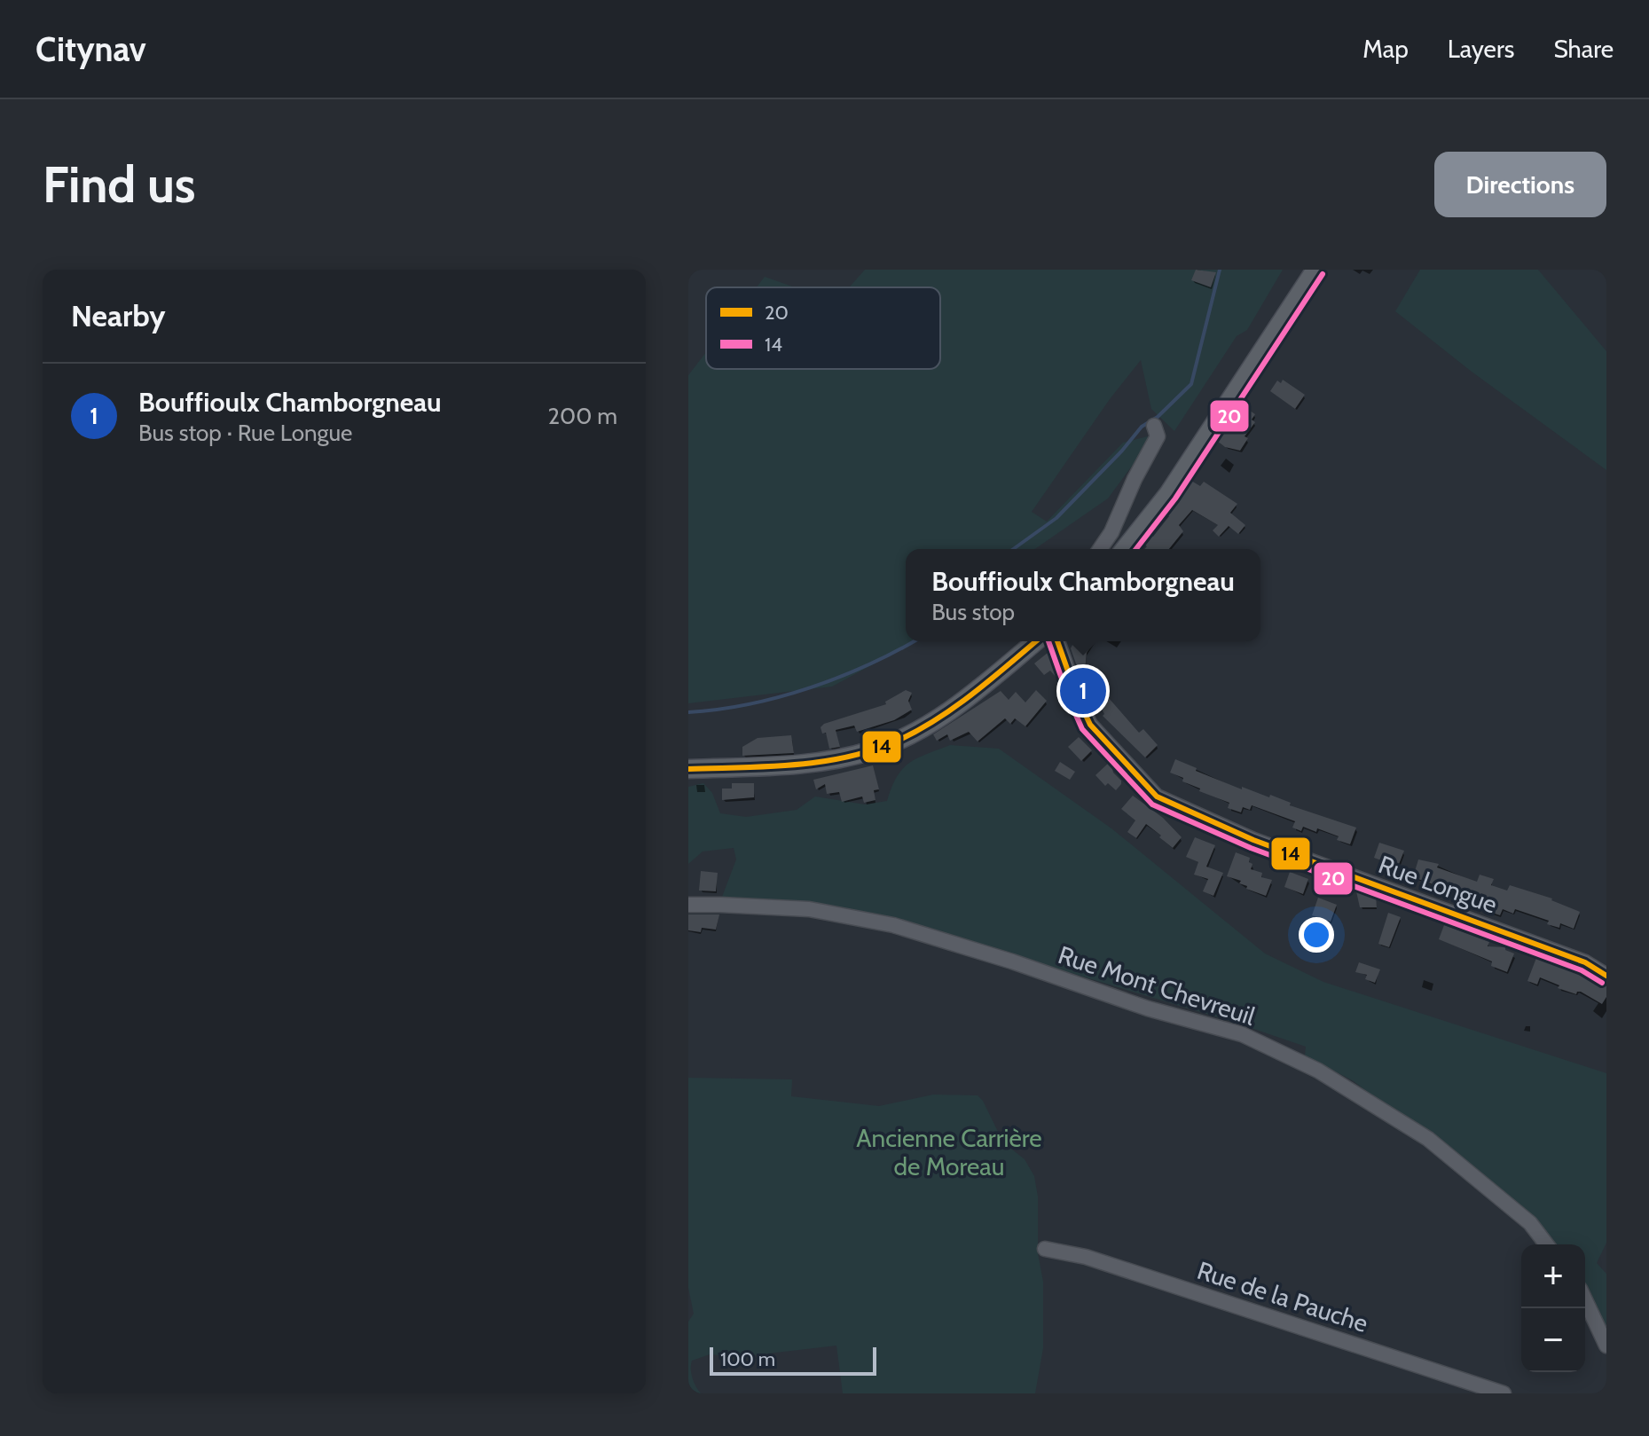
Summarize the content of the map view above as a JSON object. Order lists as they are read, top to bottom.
{
  "streets": {
    "street": ["Rue Longue", "Rue Mont Chevreuil", "Rue de la Pauche"]
  },
  "parks": ["Ancienne Carrière de Moreau"],
  "lines": ["transit line 20", "transit line 14"],
  "legend": ["20", "14"],
  "scale_bar": "100 m",
  "page": {
    "header": "Citynav",
    "nav": ["Map", "Layers", "Share"],
    "buttons": "Directions",
    "title": "Find us",
    "heading": "Nearby",
    "list": [
      {
        "mark": "1",
        "name": "Bouffioulx Chamborgneau",
        "note": "Bus stop · Rue Longue",
        "value": "200 m"
      }
    ],
    "popup": ["Bouffioulx Chamborgneau", "Bus stop"],
    "pins": "1",
    "map_buttons": ["+", "−"],
    "scale": "100 m"
  }
}
